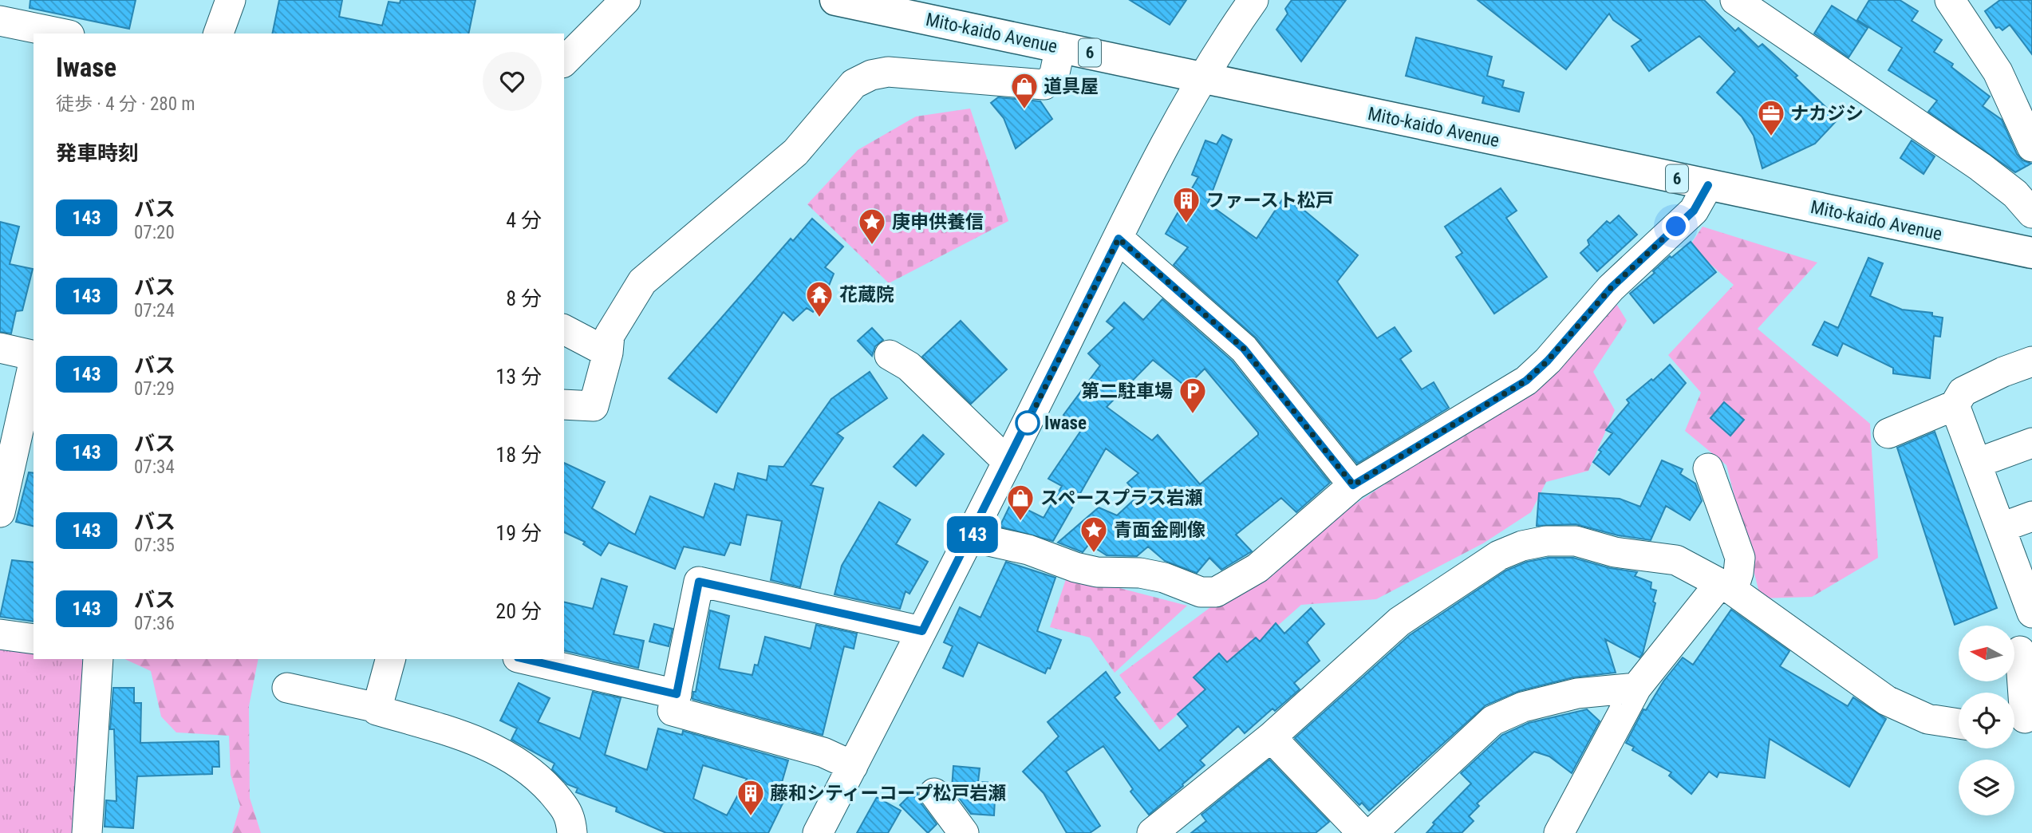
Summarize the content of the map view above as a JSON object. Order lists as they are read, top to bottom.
{
  "streets": {
    "highway": ["Mito-kaido Avenue", "6"]
  },
  "places": {
    "shop": ["道具屋", "スペースプラス岩瀬"],
    "office": ["ナカジシ"],
    "building": ["ファースト松戸", "藤和シティーコープ松戸岩瀬"],
    "place": ["庚申供養信", "青面金剛像"],
    "temple": ["花蔵院"],
    "parking": ["第二駐車場"],
    "other": ["Iwase"]
  },
  "lines": ["bus line 143"],
  "north": "left",
  "page": {
    "on_map": "143",
    "heading": [
      ["Iwase", "徒歩 · 4 分 · 280 m"],
      "発車時刻"
    ],
    "list": [
      {
        "mark": "143",
        "name": "バス",
        "note": "07:20",
        "value": "4 分"
      },
      {
        "mark": "143",
        "name": "バス",
        "note": "07:24",
        "value": "8 分"
      },
      {
        "mark": "143",
        "name": "バス",
        "note": "07:29",
        "value": "13 分"
      },
      {
        "mark": "143",
        "name": "バス",
        "note": "07:34",
        "value": "18 分"
      },
      {
        "mark": "143",
        "name": "バス",
        "note": "07:35",
        "value": "19 分"
      },
      {
        "mark": "143",
        "name": "バス",
        "note": "07:36",
        "value": "20 分"
      }
    ]
  }
}
